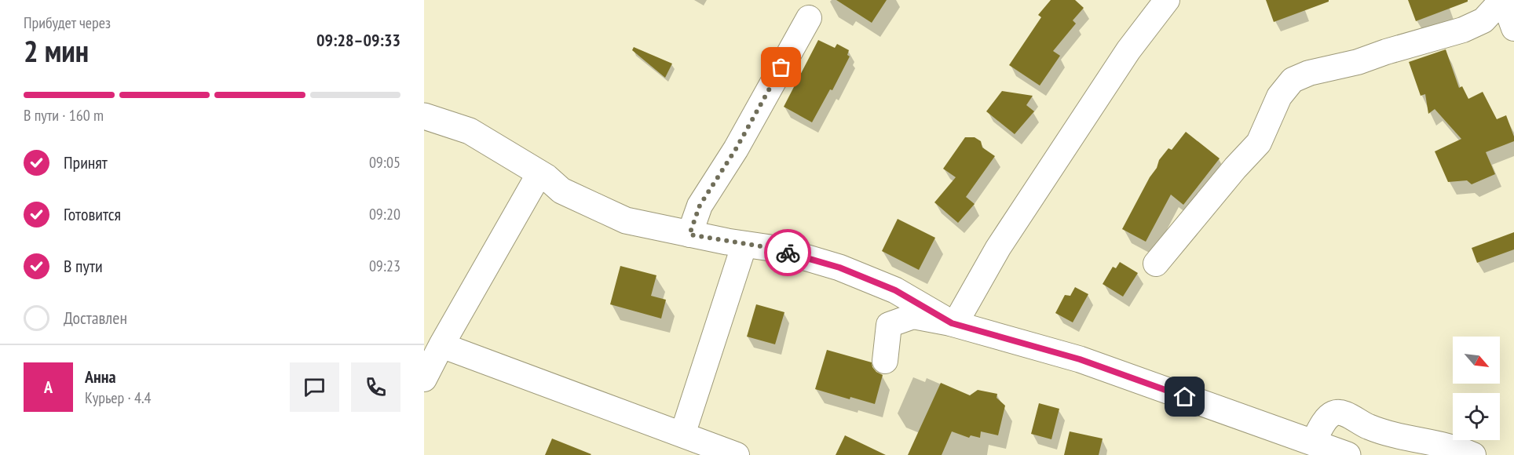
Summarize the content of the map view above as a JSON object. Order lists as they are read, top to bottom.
{
  "north": "bottom right",
  "page": {
    "heading": ["2 мин", "Прибудет через", "09:28–09:33"],
    "panel": ["Анна", "Курьер · 4.4"],
    "bar": "В пути · 160 m",
    "list": [
      ["Принят", "09:05"],
      ["Готовится", "09:20"],
      ["В пути", "09:23"],
      "Доставлен"
    ],
    "round": "А"
  }
}
